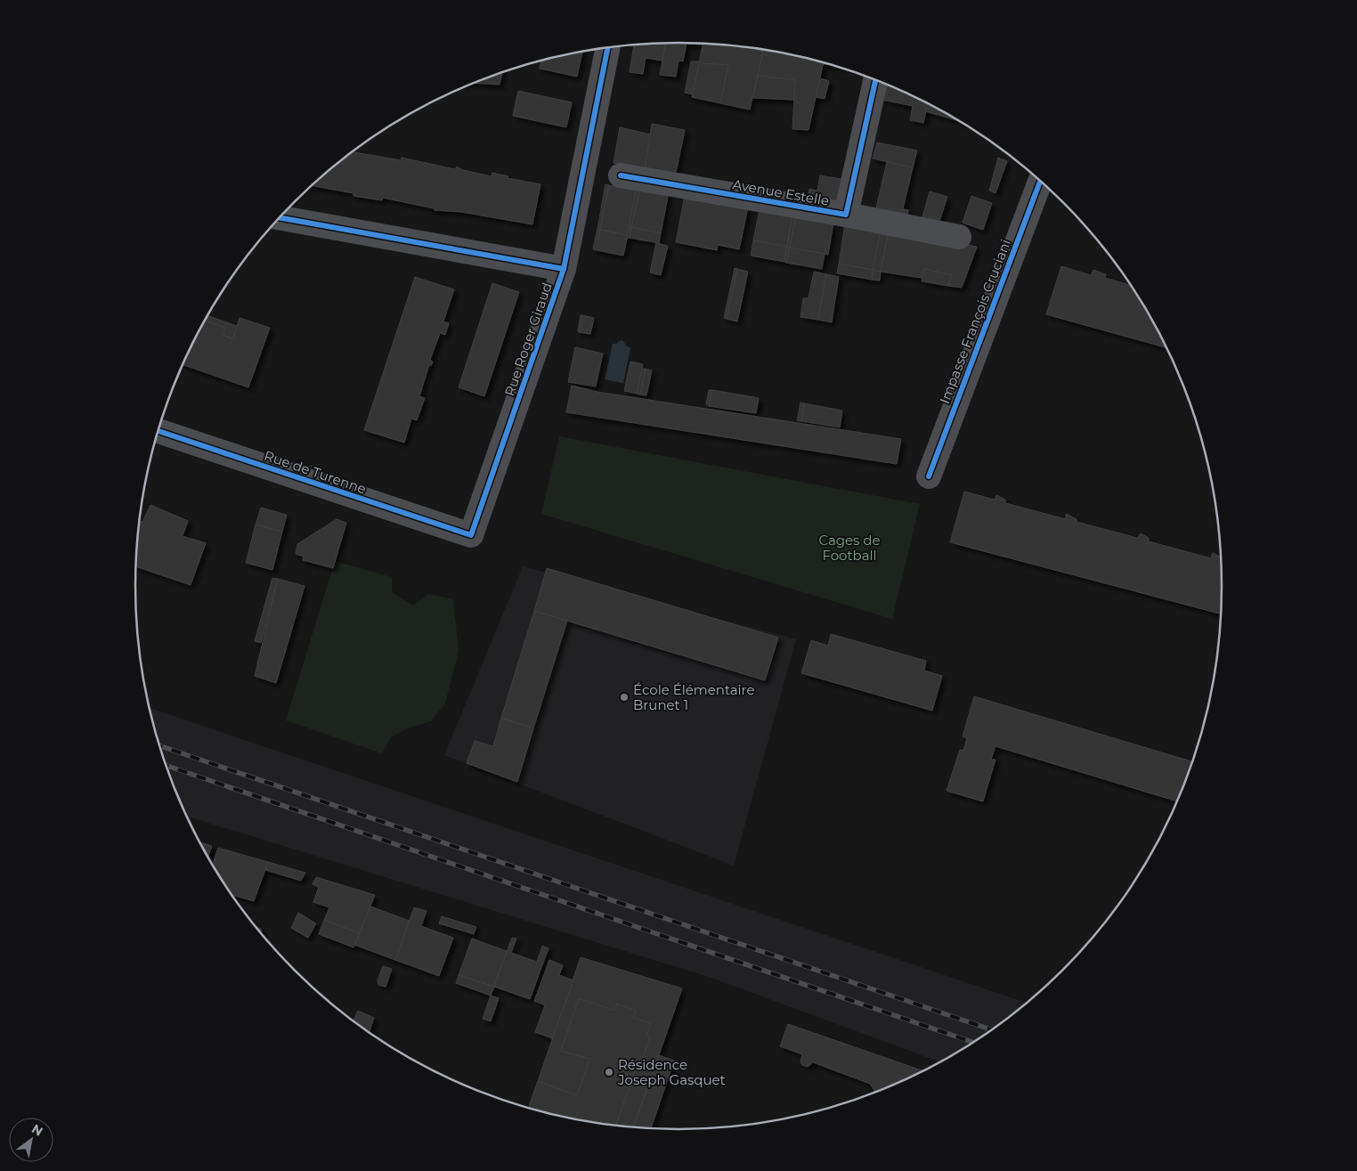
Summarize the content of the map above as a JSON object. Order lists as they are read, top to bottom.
{
  "streets": {
    "street": [
      "Avenue Estelle",
      "Impasse François Cruciani",
      "Rue Roger Giraud",
      "Rue de Turenne"
    ]
  },
  "crossings": [
    ["Rue Roger Giraud", "Rue de Turenne"]
  ],
  "parks": ["Cages de Football"],
  "places": ["École Élémentaire Brunet 1", "Résidence Joseph Gasquet"],
  "north": "top right"
}
